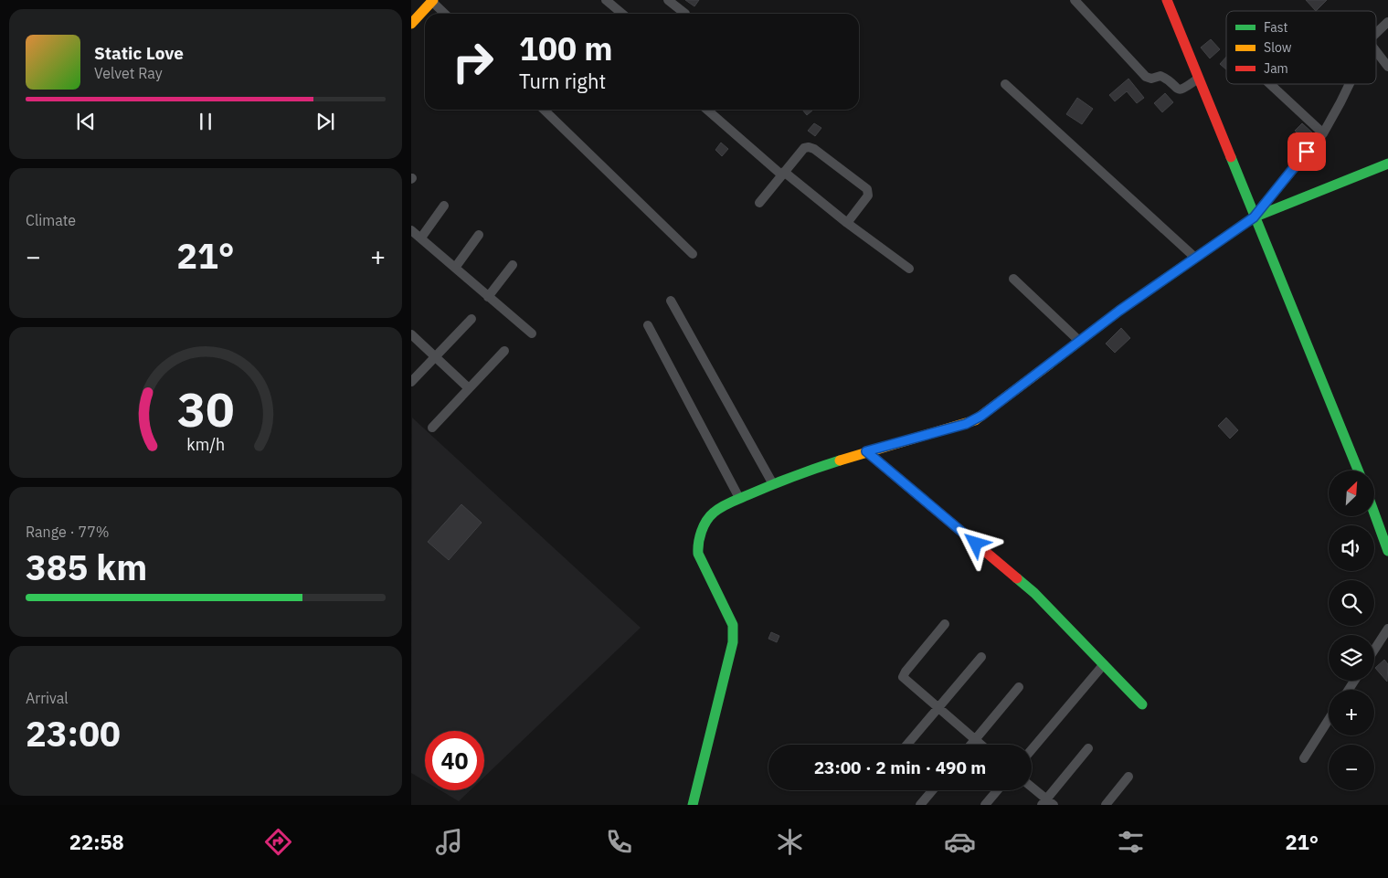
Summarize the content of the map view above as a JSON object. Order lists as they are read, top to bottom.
{
  "legend": ["Fast", "Slow", "Jam"],
  "north": "top right",
  "page": {
    "turn": ["100 m", "Turn right"],
    "song": ["Static Love", "Velvet Ray"],
    "tile": [
      "Climate",
      ["Range · 77%", "385 km"],
      ["Arrival", "23:00"]
    ],
    "heat": ["−", "21°", "+"],
    "map_buttons": ["+", "−"],
    "limit": "40",
    "trip": "23:00 · 2 min · 490 m",
    "tabs": ["22:58", "21°"],
    "gauge": ["30", "km/h"]
  }
}
